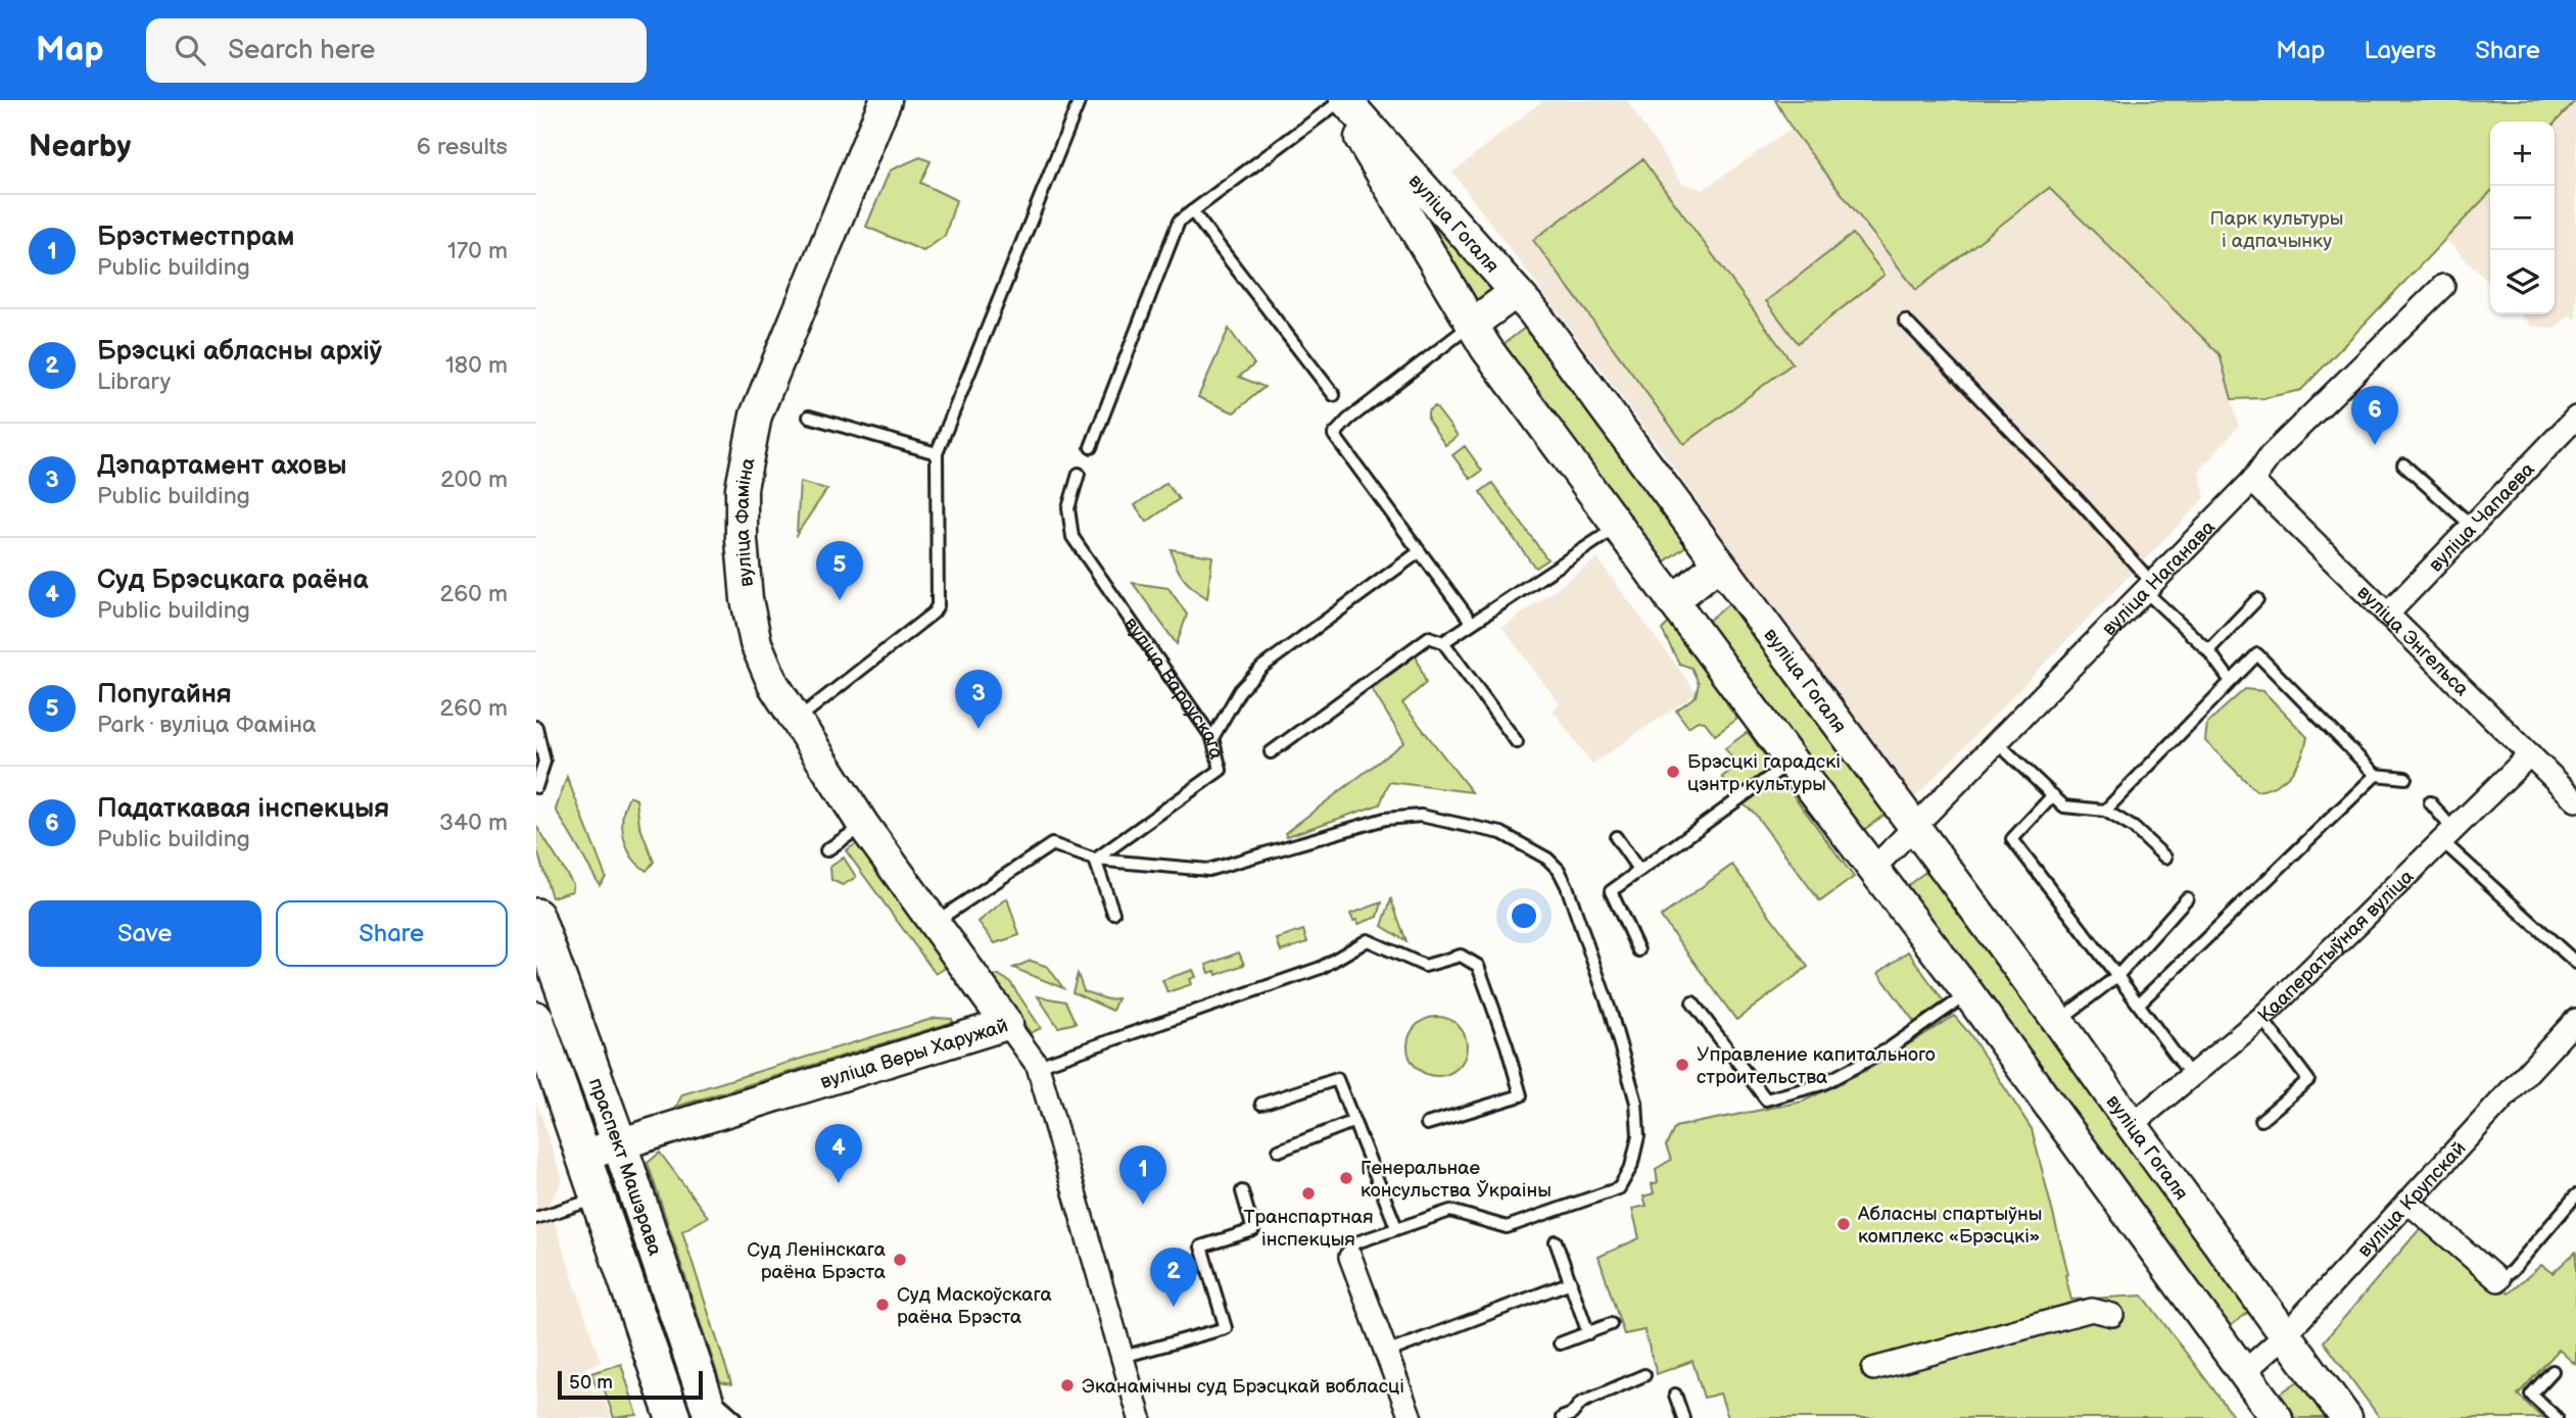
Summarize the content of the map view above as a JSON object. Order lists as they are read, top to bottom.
{
  "streets": {
    "main road": [
      "вуліца Гогаля",
      "вуліца Фаміна",
      "вуліца Веры Харужай",
      "праспект Машэрава"
    ],
    "street": [
      "вуліца Чапаева",
      "вуліца Наганава",
      "вуліца Энгельса",
      "Кааператыўная вуліца",
      "вуліца Крупскай"
    ],
    "lane": ["вуліца Вароўскага"]
  },
  "crossings": [
    ["вуліца Гогаля", "вуліца Наганава"],
    ["вуліца Гогаля", "Кааператыўная вуліца"],
    ["вуліца Гогаля", "вуліца Крупскай"],
    ["вуліца Чапаева", "вуліца Энгельса"],
    ["вуліца Фаміна", "вуліца Веры Харужай"],
    ["вуліца Наганава", "вуліца Энгельса"],
    ["вуліца Энгельса", "Кааператыўная вуліца"],
    ["вуліца Веры Харужай", "праспект Машэрава"]
  ],
  "parks": ["Парк культуры і адпачынку"],
  "places": [
    "Брэсцкі гарадскі цэнтр культуры",
    "Управление капитального строительства",
    "Генеральнае консульства Ўкраіны",
    "Транспартная інспекцыя",
    "Абласны спартыўны комплекс «Брэсцкі»",
    "Суд Ленінскага раёна Брэста",
    "Суд Маскоўскага раёна Брэста",
    "Эканамічны суд Брэсцкай вобласці"
  ],
  "scale_bar": "50 m",
  "page": {
    "header": "Map",
    "search": "Search here",
    "nav": ["Map", "Layers", "Share"],
    "heading": ["Nearby", "6 results"],
    "map_buttons": ["+", "−"],
    "list": [
      {
        "mark": "1",
        "name": "Брэстместпрам",
        "note": "Public building",
        "value": "170 m"
      },
      {
        "mark": "2",
        "name": "Брэсцкі абласны архіў",
        "note": "Library",
        "value": "180 m"
      },
      {
        "mark": "3",
        "name": "Дэпартамент аховы",
        "note": "Public building",
        "value": "200 m"
      },
      {
        "mark": "4",
        "name": "Суд Брэсцкага раёна",
        "note": "Public building",
        "value": "260 m"
      },
      {
        "mark": "5",
        "name": "Попугайня",
        "note": "Park · вуліца Фаміна",
        "value": "260 m"
      },
      {
        "mark": "6",
        "name": "Падаткавая інспекцыя",
        "note": "Public building",
        "value": "340 m"
      }
    ],
    "pins": [
      "6",
      "5",
      "3",
      "4",
      "1",
      "2"
    ],
    "buttons": ["Save", "Share"],
    "scale": "50 m"
  }
}
